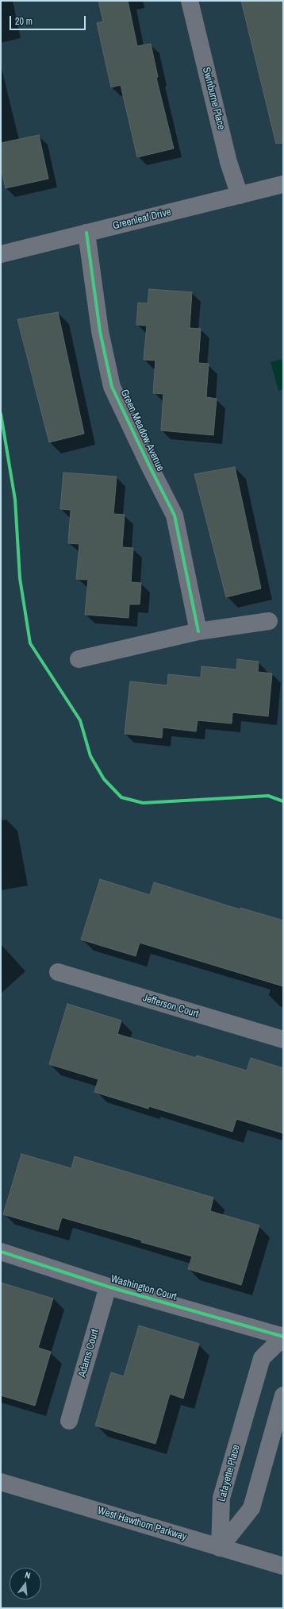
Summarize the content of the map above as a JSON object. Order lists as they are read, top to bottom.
{
  "streets": {
    "street": [
      "Swinburne Place",
      "Greenleaf Drive",
      "Green Meadow Avenue",
      "Jefferson Court",
      "Washington Court",
      "Adams Court",
      "Lafayette Place",
      "West Hawthorn Parkway"
    ]
  },
  "crossings": [
    ["Swinburne Place", "Greenleaf Drive"],
    ["Greenleaf Drive", "Green Meadow Avenue"],
    ["Washington Court", "Adams Court"],
    ["Washington Court", "Lafayette Place"],
    ["Lafayette Place", "West Hawthorn Parkway"]
  ],
  "scale_bar": "20 m",
  "north": "top"
}
